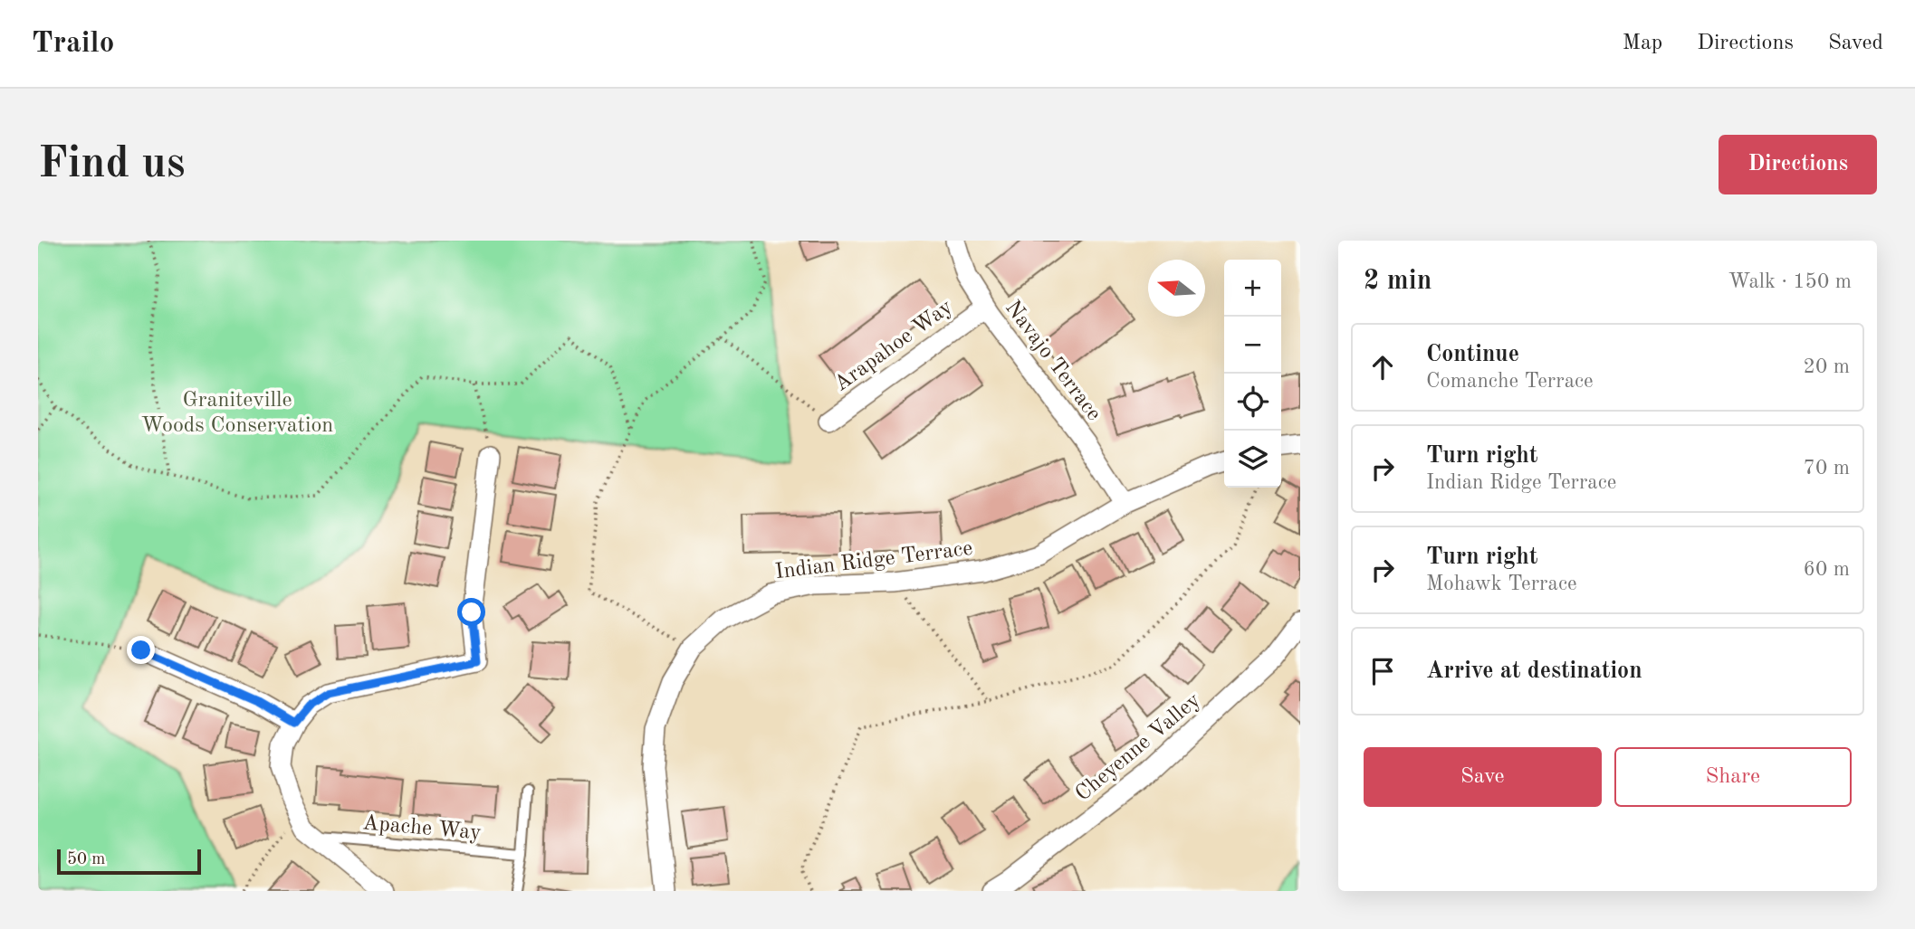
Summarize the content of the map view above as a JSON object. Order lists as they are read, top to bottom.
{
  "streets": {
    "street": [
      "Arapahoe Way",
      "Navajo Terrace",
      "Indian Ridge Terrace",
      "Cheyenne Valley"
    ],
    "lane": ["Apache Way"]
  },
  "crossings": [
    ["Arapahoe Way", "Navajo Terrace"],
    ["Navajo Terrace", "Indian Ridge Terrace"]
  ],
  "parks": ["Graniteville Woods Conservation"],
  "scale_bar": "50 m",
  "north": "left",
  "page": {
    "header": "Trailo",
    "nav": ["Map", "Directions", "Saved"],
    "buttons": [
      "Directions",
      ["Save", "Share"]
    ],
    "title": "Find us",
    "heading": ["2 min", "Walk · 150 m"],
    "map_buttons": ["+", "−"],
    "list": [
      ["Continue", "Comanche Terrace", "20 m"],
      ["Turn right", "Indian Ridge Terrace", "70 m"],
      ["Turn right", "Mohawk Terrace", "60 m"],
      "Arrive at destination"
    ],
    "scale": "50 m"
  }
}
